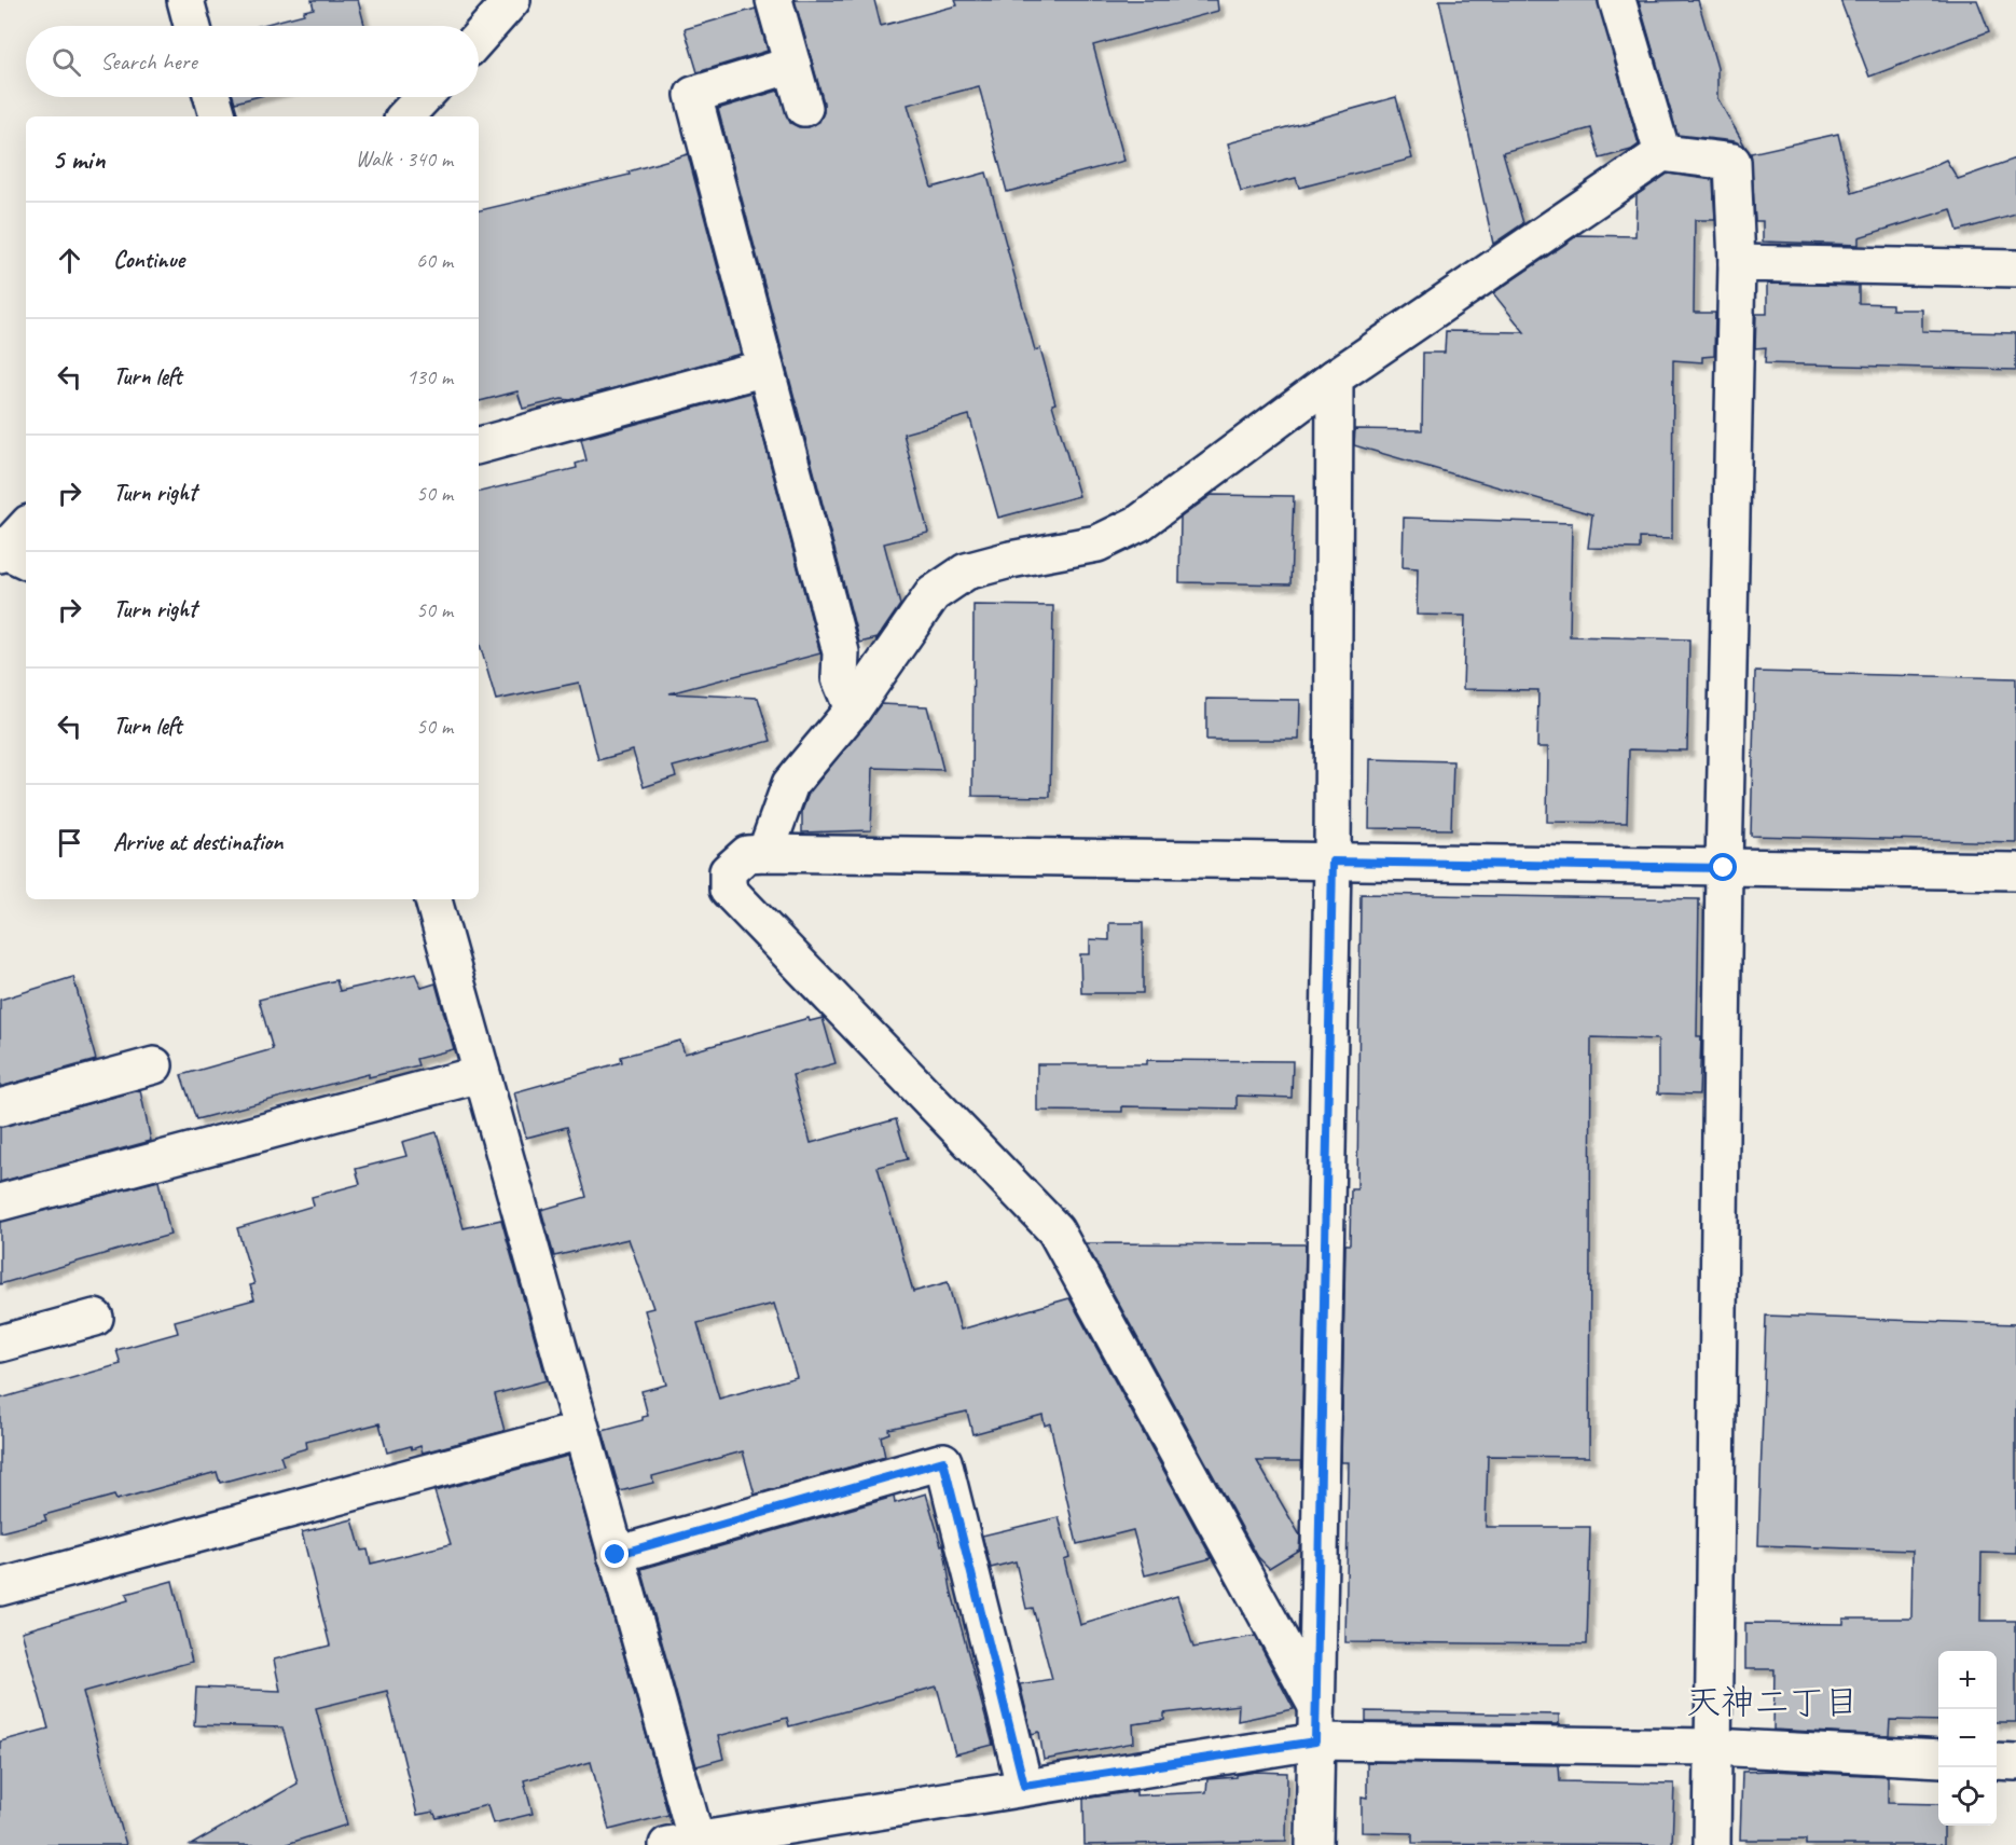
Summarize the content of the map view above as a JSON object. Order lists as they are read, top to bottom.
{
  "districts": ["天神二丁目"],
  "page": {
    "search": "Search here",
    "heading": ["5 min", "Walk · 340 m"],
    "list": [
      ["Continue", "60 m"],
      ["Turn left", "130 m"],
      ["Turn right", "50 m"],
      ["Turn right", "50 m"],
      ["Turn left", "50 m"],
      "Arrive at destination"
    ],
    "map_buttons": ["+", "−"]
  }
}
